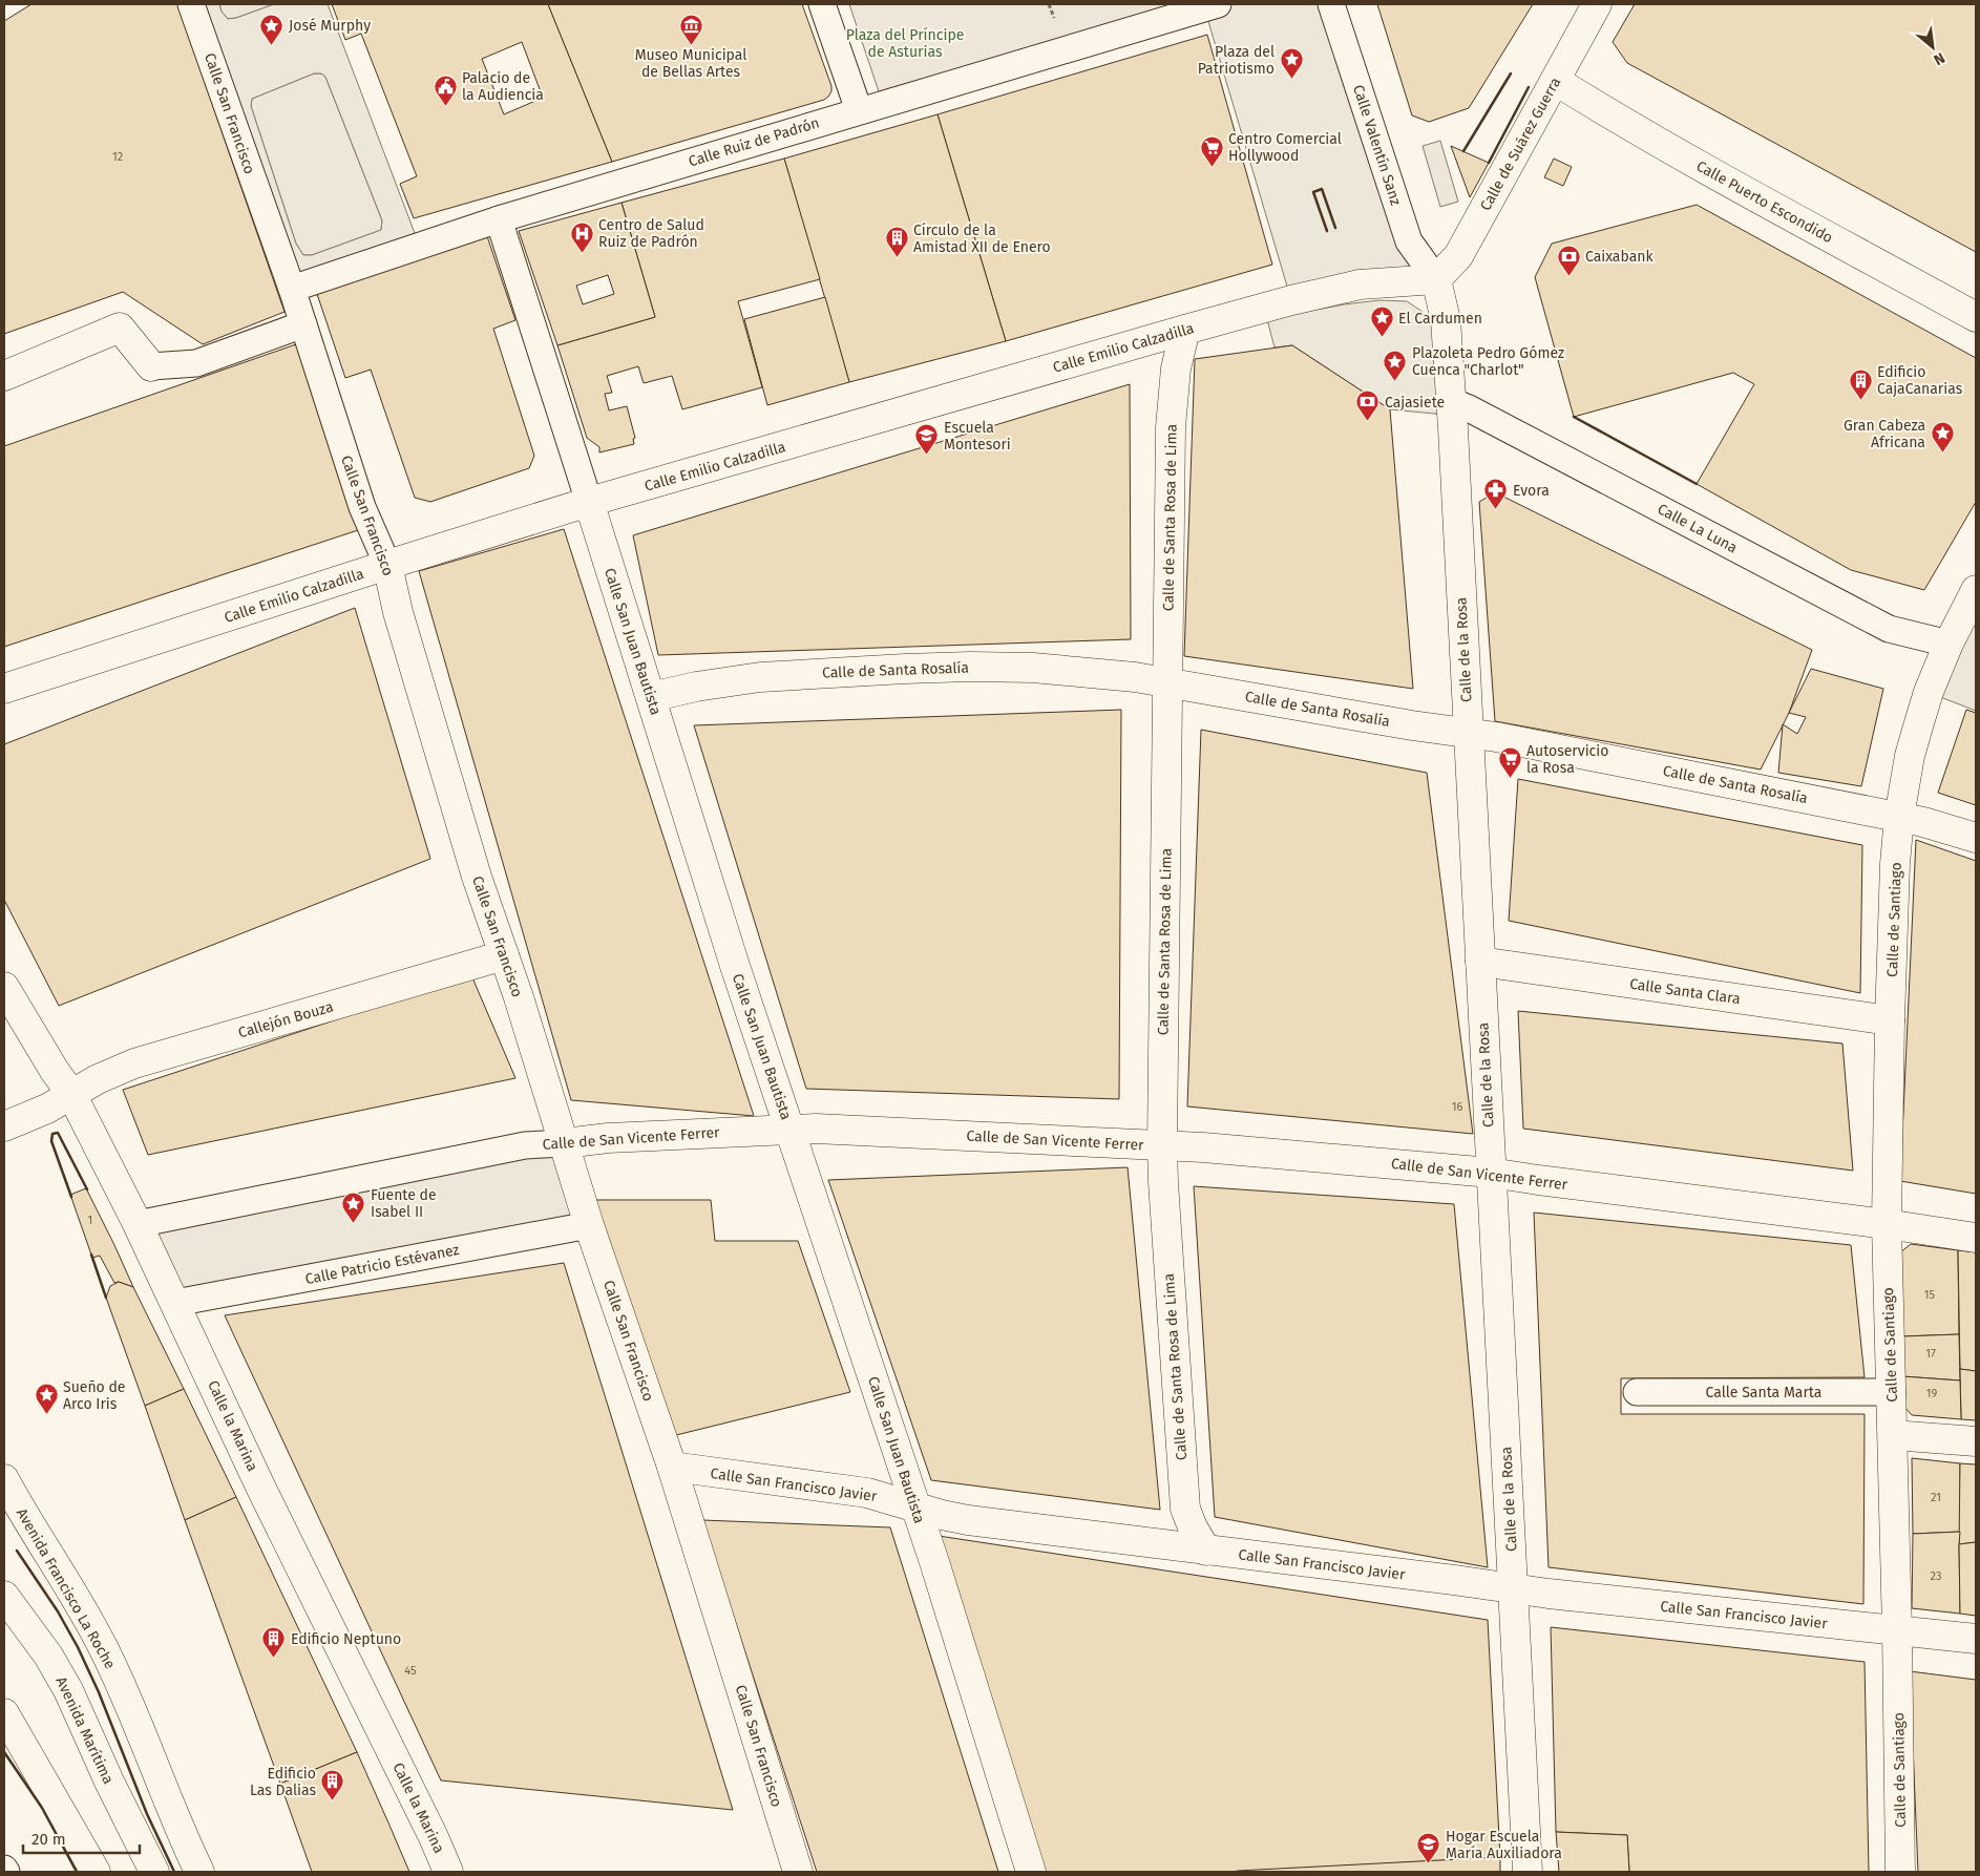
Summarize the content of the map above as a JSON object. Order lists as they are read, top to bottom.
{
  "streets": {
    "street": [
      "Calle San Francisco",
      "Calle Ruiz de Padrón",
      "Calle de Suárez Guerra",
      "Calle Valentín Sanz",
      "Calle Puerto Escondido",
      "Calle Emilio Calzadilla",
      "Calle de Santa Rosa de Lima",
      "Calle La Luna",
      "Calle San Juan Bautista",
      "Calle de la Rosa",
      "Calle de Santa Rosalía",
      "Calle de Santiago",
      "Calle Santa Clara",
      "Callejón Bouza",
      "Calle de San Vicente Ferrer",
      "Calle Patricio Estévanez",
      "Calle Santa Marta",
      "Calle la Marina",
      "Calle San Francisco Javier",
      "Avenida Francisco La Roche",
      "Avenida Marítima"
    ]
  },
  "crossings": [
    ["Calle San Francisco", "Calle Ruiz de Padrón"],
    ["Calle San Francisco", "Calle Emilio Calzadilla"],
    ["Calle San Francisco", "Callejón Bouza"],
    ["Calle San Francisco", "Calle de San Vicente Ferrer"],
    ["Calle San Francisco", "Calle Patricio Estévanez"],
    ["Calle San Francisco", "Calle San Francisco Javier"],
    ["Calle Ruiz de Padrón", "Calle San Juan Bautista"],
    ["Calle de Suárez Guerra", "Calle Valentín Sanz"],
    ["Calle de Suárez Guerra", "Calle Puerto Escondido"],
    ["Calle de Suárez Guerra", "Calle Emilio Calzadilla"],
    ["Calle de Suárez Guerra", "Calle de la Rosa"],
    ["Calle Valentín Sanz", "Calle Emilio Calzadilla"],
    ["Calle Valentín Sanz", "Calle de la Rosa"],
    ["Calle Emilio Calzadilla", "Calle de Santa Rosa de Lima"],
    ["Calle Emilio Calzadilla", "Calle San Juan Bautista"],
    ["Calle Emilio Calzadilla", "Calle de la Rosa"],
    ["Calle de Santa Rosa de Lima", "Calle de Santa Rosalía"],
    ["Calle de Santa Rosa de Lima", "Calle de San Vicente Ferrer"],
    ["Calle de Santa Rosa de Lima", "Calle San Francisco Javier"],
    ["Calle La Luna", "Calle de la Rosa"],
    ["Calle La Luna", "Calle de Santiago"],
    ["Calle San Juan Bautista", "Calle de Santa Rosalía"],
    ["Calle San Juan Bautista", "Calle de San Vicente Ferrer"],
    ["Calle San Juan Bautista", "Calle San Francisco Javier"],
    ["Calle de la Rosa", "Calle de Santa Rosalía"],
    ["Calle de la Rosa", "Calle Santa Clara"],
    ["Calle de la Rosa", "Calle de San Vicente Ferrer"],
    ["Calle de la Rosa", "Calle San Francisco Javier"],
    ["Calle de Santa Rosalía", "Calle de Santiago"],
    ["Calle de Santiago", "Calle Santa Clara"],
    ["Calle de Santiago", "Calle de San Vicente Ferrer"],
    ["Calle de Santiago", "Calle Santa Marta"],
    ["Calle de Santiago", "Calle San Francisco Javier"],
    ["Callejón Bouza", "Calle la Marina"],
    ["Calle de San Vicente Ferrer", "Calle la Marina"],
    ["Calle Patricio Estévanez", "Calle la Marina"]
  ],
  "parks": ["Plaza del Príncipe de Asturias"],
  "places": {
    "place": [
      "José Murphy",
      "Plaza del Patriotismo",
      "El Cardumen",
      "Plazoleta Pedro Gómez Cuenca \"Charlot\"",
      "Gran Cabeza Africana",
      "Fuente de Isabel II",
      "Sueño de Arco Iris"
    ],
    "museum": ["Museo Municipal de Bellas Artes"],
    "public building": ["Palacio de la Audiencia"],
    "supermarket": ["Centro Comercial Hollywood", "Autoservicio la Rosa"],
    "hospital": ["Centro de Salud Ruiz de Padrón"],
    "building": [
      "Círculo de la Amistad XII de Enero",
      "Edificio CajaCanarias",
      "Edificio Neptuno",
      "Edificio Las Dalias"
    ],
    "bank": ["Caixabank", "Cajasiete"],
    "school or university": ["Escuela Montesori", "Hogar Escuela María Auxiliadora"],
    "pharmacy": ["Evora"]
  },
  "house_numbers": [
    "12",
    "16",
    "1",
    "15",
    "17",
    "19",
    "21",
    "23",
    "45"
  ],
  "scale_bar": "20 m",
  "north": "bottom right"
}
